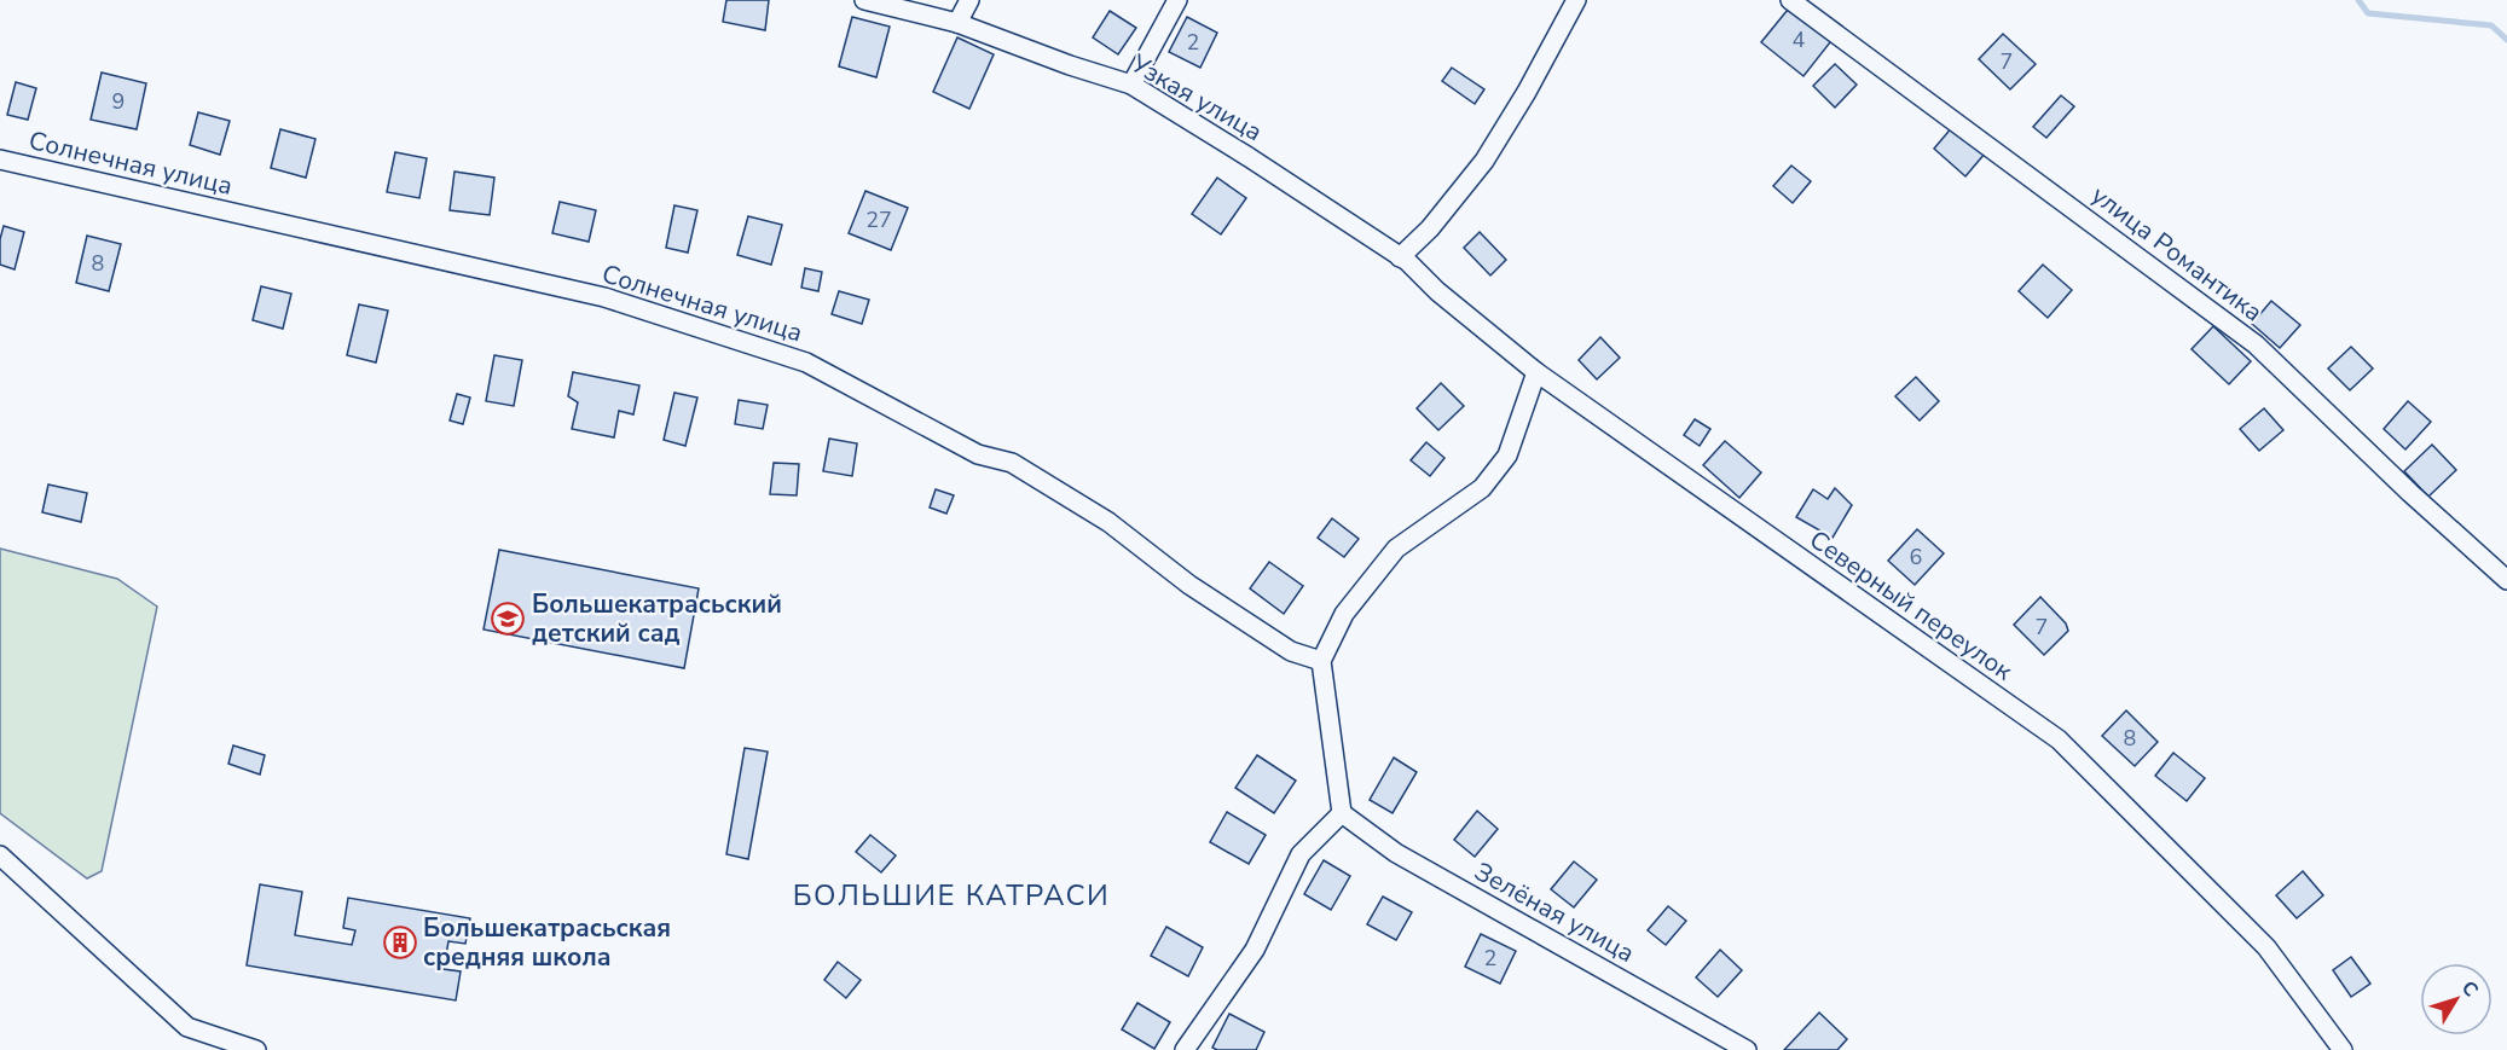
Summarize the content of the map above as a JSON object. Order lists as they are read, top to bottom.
{
  "streets": {
    "street": [
      "Узкая улица",
      "Солнечная улица",
      "улица Романтика",
      "Северный переулок",
      "Зелёная улица"
    ]
  },
  "crossings": [
    ["Узкая улица", "Северный переулок"]
  ],
  "districts": ["БОЛЬШИЕ КАТРАСИ"],
  "places": {
    "school or university": ["Большекатрасьский детский сад"],
    "building": ["Большекатрасьская средняя школа"]
  },
  "house_numbers": [
    "4",
    "2",
    "7",
    "9",
    "27",
    "8",
    "6",
    "7",
    "8",
    "2"
  ],
  "north": "top right"
}
